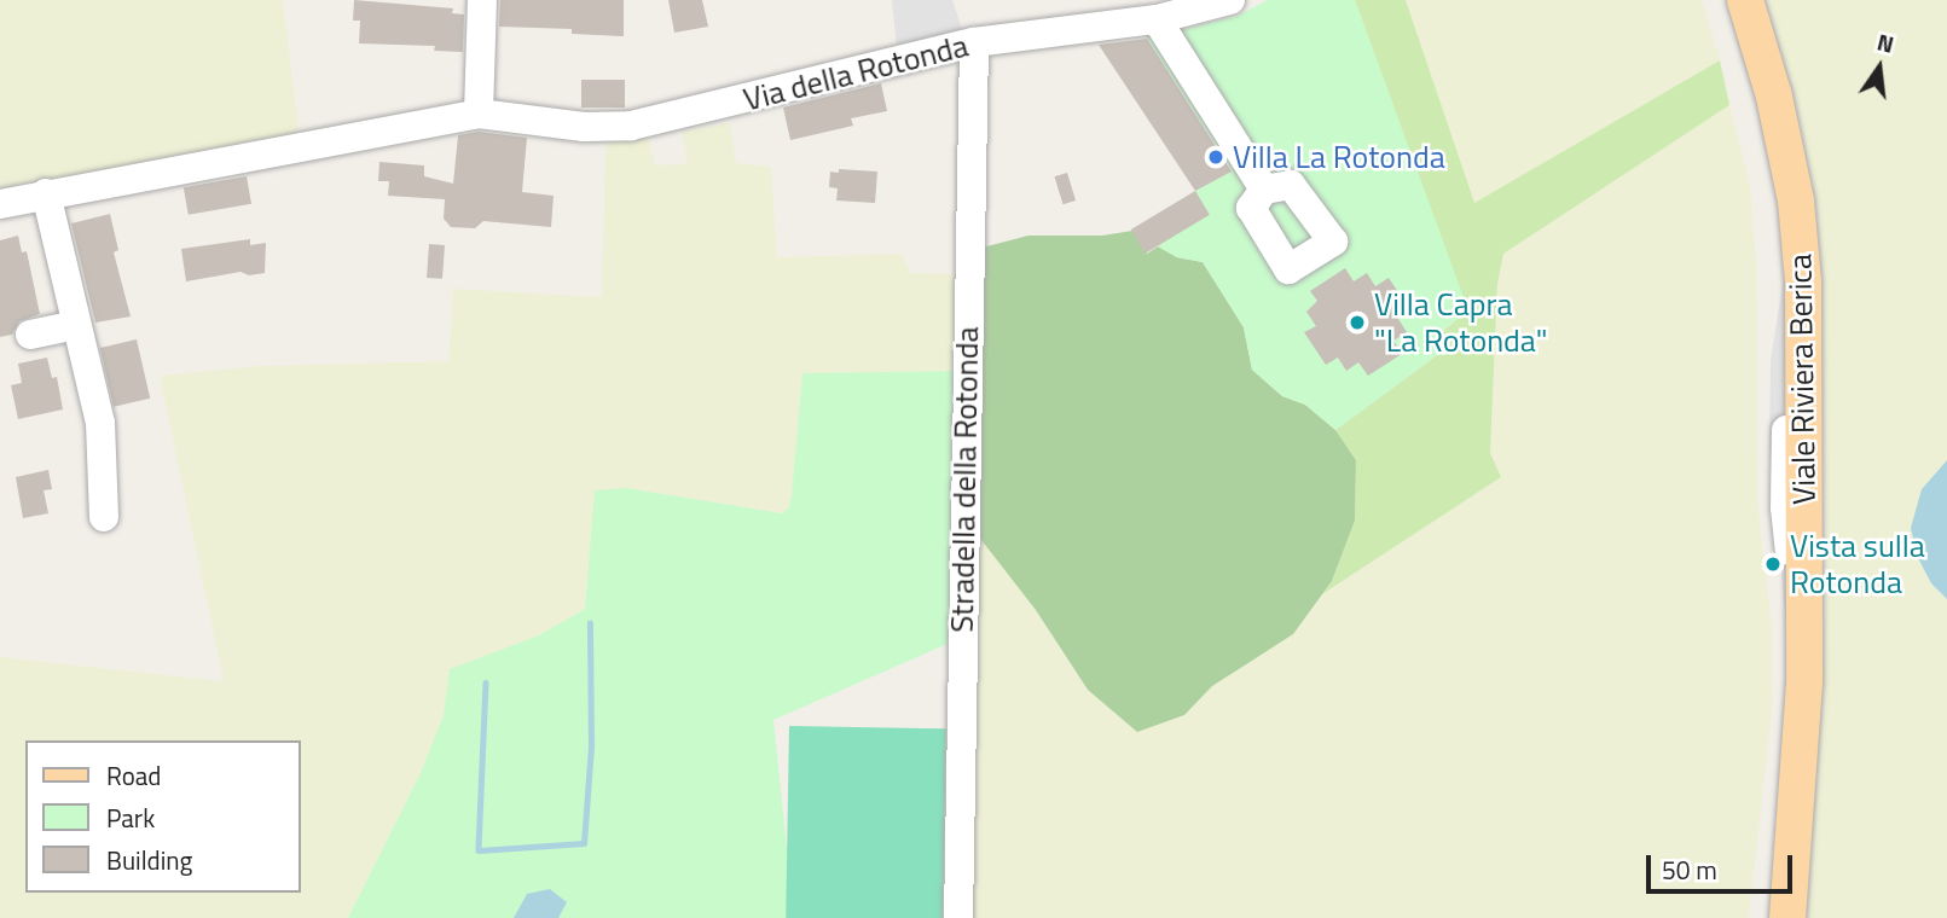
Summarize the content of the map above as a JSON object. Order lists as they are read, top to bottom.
{
  "streets": {
    "main road": ["Viale Riviera Berica"],
    "street": ["Via della Rotonda", "Stradella della Rotonda"]
  },
  "crossings": [
    ["Via della Rotonda", "Stradella della Rotonda"]
  ],
  "places": ["Villa La Rotonda", "Villa Capra \"La Rotonda\"", "Vista sulla Rotonda"],
  "legend": ["Road", "Park", "Building"],
  "scale_bar": "50 m",
  "north": "top"
}
